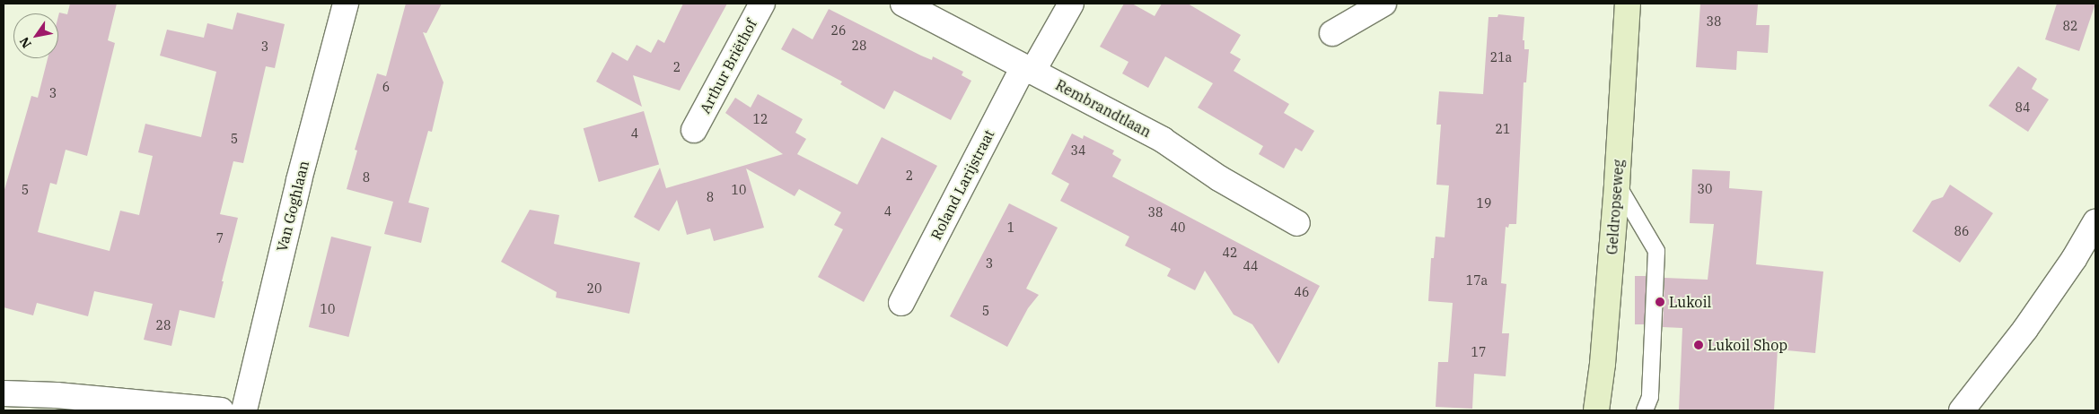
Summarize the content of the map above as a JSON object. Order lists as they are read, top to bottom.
{
  "streets": {
    "street": [
      "Arthur Briëthof",
      "Rembrandtlaan",
      "Roland Larijstraat",
      "Van Goghlaan",
      "Geldropseweg"
    ]
  },
  "crossings": [
    ["Rembrandtlaan", "Roland Larijstraat"]
  ],
  "places": ["Lukoil", "Lukoil Shop"],
  "house_numbers": [
    "38",
    "82",
    "26",
    "28",
    "3",
    "21a",
    "2",
    "6",
    "3",
    "84",
    "12",
    "21",
    "4",
    "5",
    "34",
    "2",
    "8",
    "30",
    "5",
    "10",
    "8",
    "19",
    "4",
    "38",
    "1",
    "40",
    "86",
    "7",
    "42",
    "3",
    "44",
    "17a",
    "20",
    "46",
    "10",
    "5",
    "28",
    "17"
  ],
  "north": "bottom left"
}
